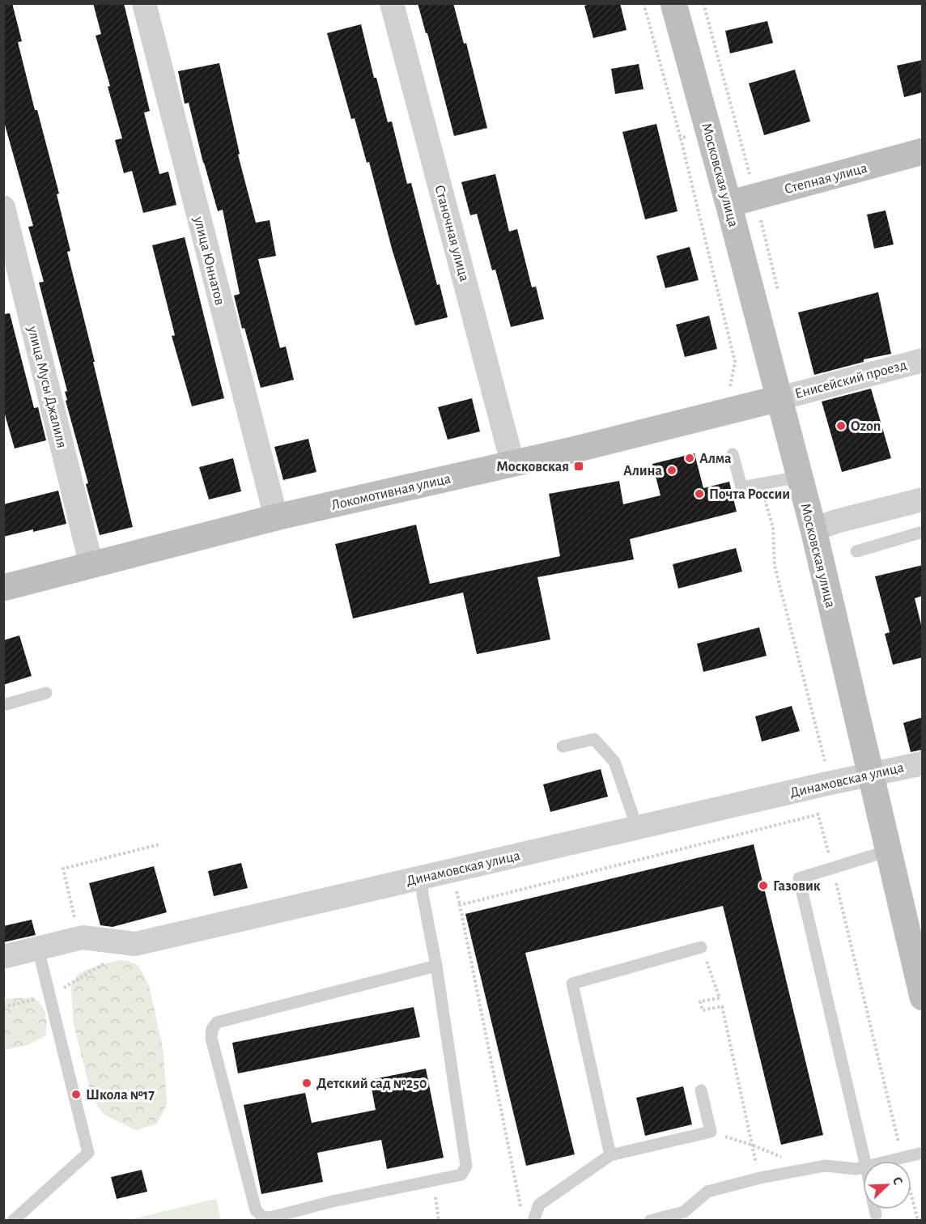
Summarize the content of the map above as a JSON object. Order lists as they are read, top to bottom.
{
  "streets": {
    "street": [
      "Московская улица",
      "Степная улица",
      "Станочная улица",
      "улица Юннатов",
      "Енисейский проезд",
      "улица Мусы Джалиля",
      "Локомотивная улица",
      "Динамовская улица"
    ]
  },
  "crossings": [
    ["Московская улица", "Степная улица"],
    ["Московская улица", "Енисейский проезд"],
    ["Московская улица", "Локомотивная улица"],
    ["Московская улица", "Динамовская улица"],
    ["Станочная улица", "Локомотивная улица"],
    ["улица Юннатов", "Локомотивная улица"],
    ["Енисейский проезд", "Локомотивная улица"],
    ["улица Мусы Джалиля", "Локомотивная улица"]
  ],
  "places": {
    "other": [
      "Ozon",
      "Алма",
      "Алина",
      "Почта России",
      "Газовик",
      "Детский сад №250",
      "Школа №17"
    ],
    "transit": ["Московская"]
  },
  "north": "top right"
}
